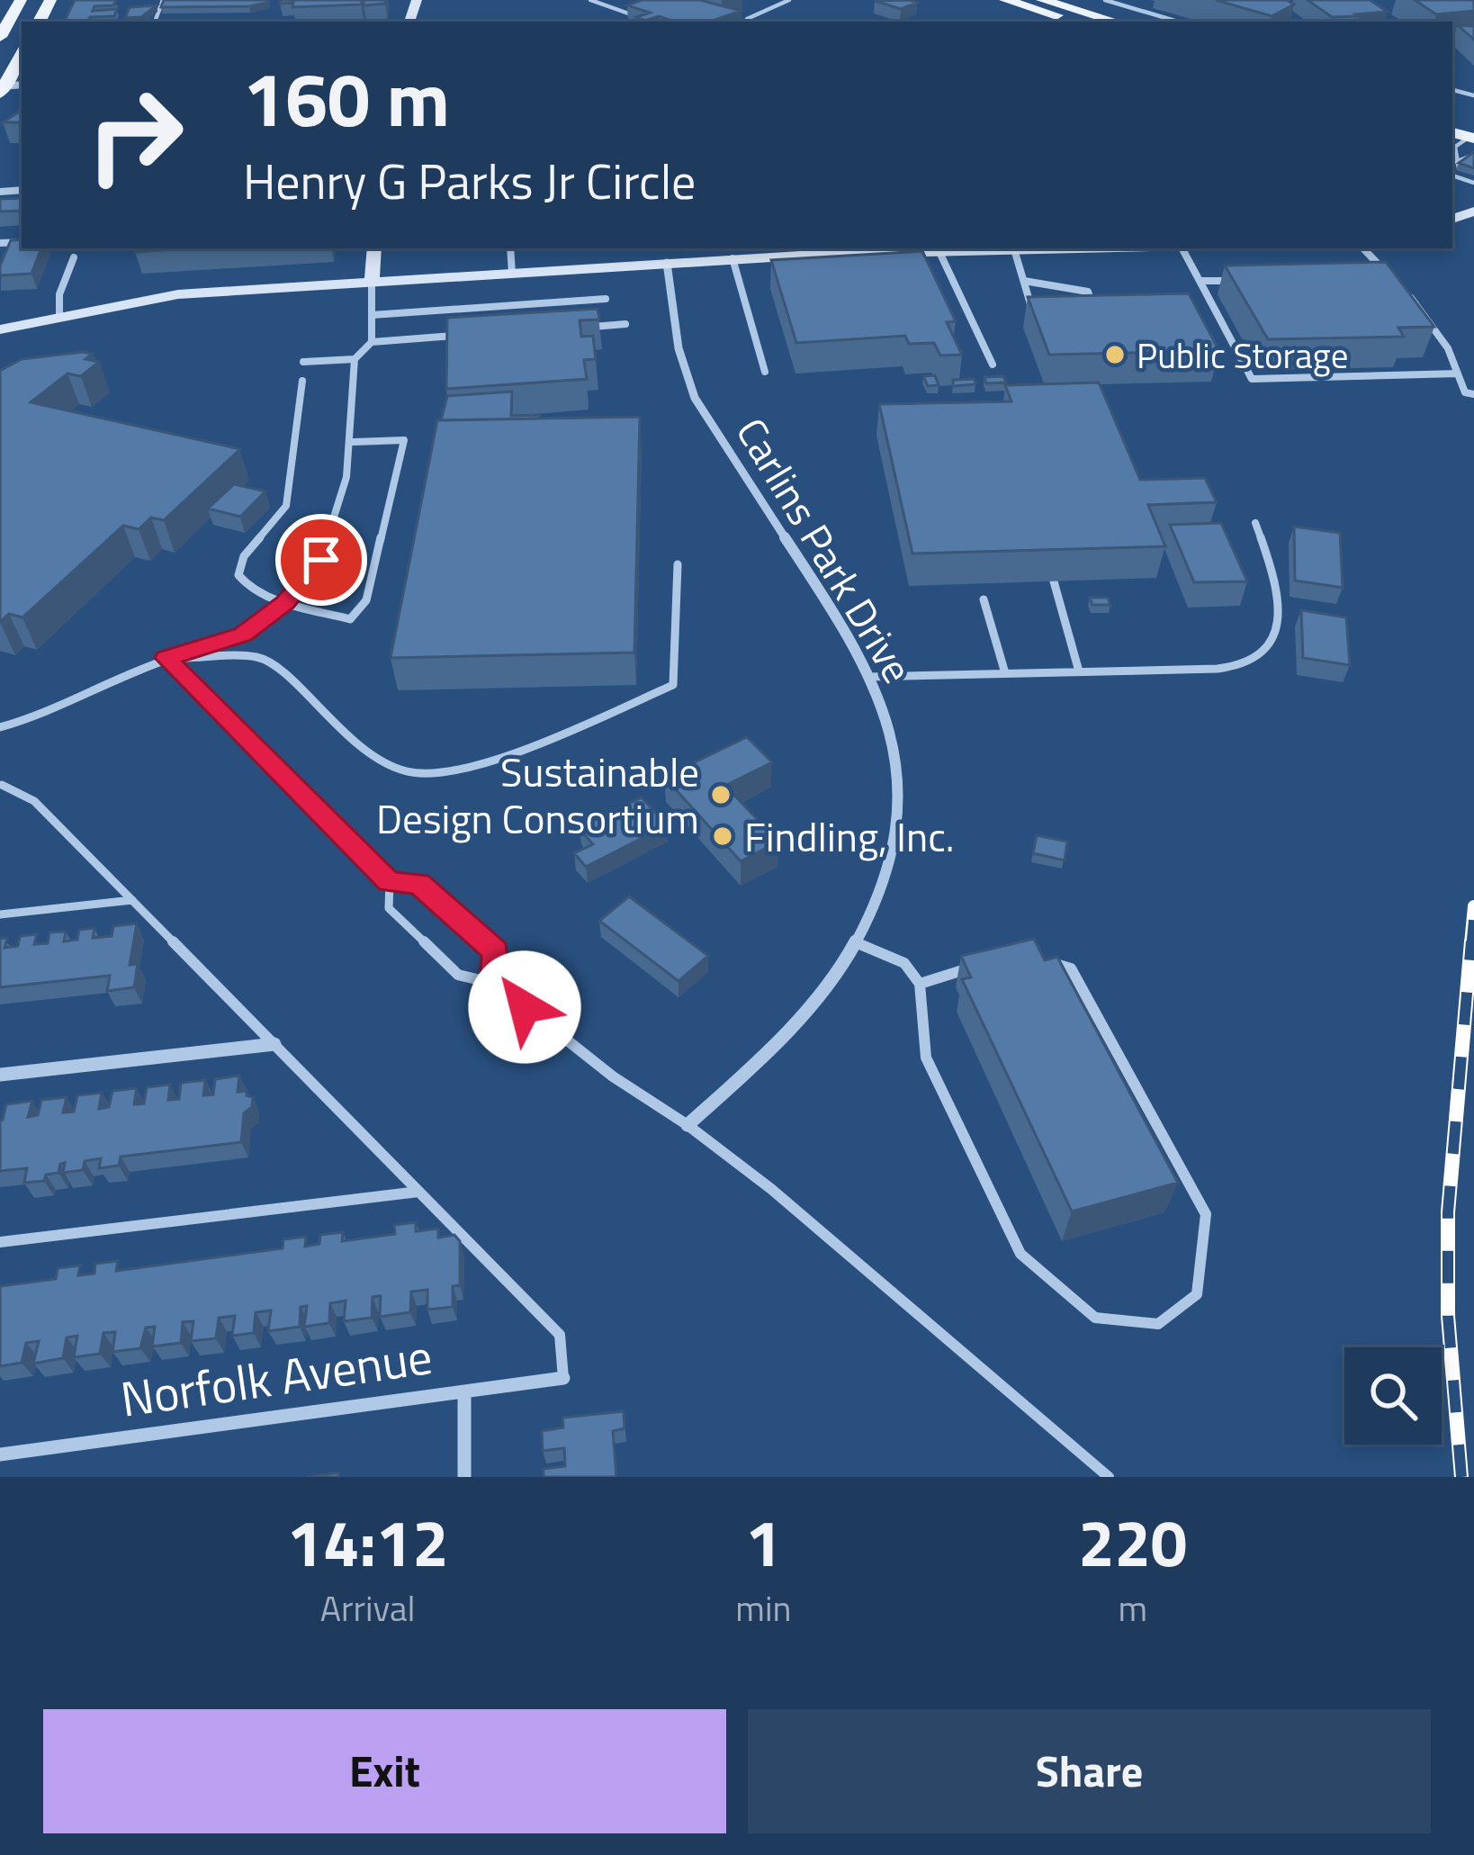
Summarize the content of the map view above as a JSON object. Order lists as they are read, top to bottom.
{
  "streets": {
    "street": ["Carlins Park Drive", "Norfolk Avenue"]
  },
  "places": ["Public Storage", "Sustainable Design Consortium", "Findling, Inc."],
  "page": {
    "turn": ["160 m", "Henry G Parks Jr Circle"],
    "eta": [
      "14:12",
      "Arrival",
      "1",
      "min",
      "220",
      "m"
    ],
    "buttons": ["Exit", "Share"]
  }
}
